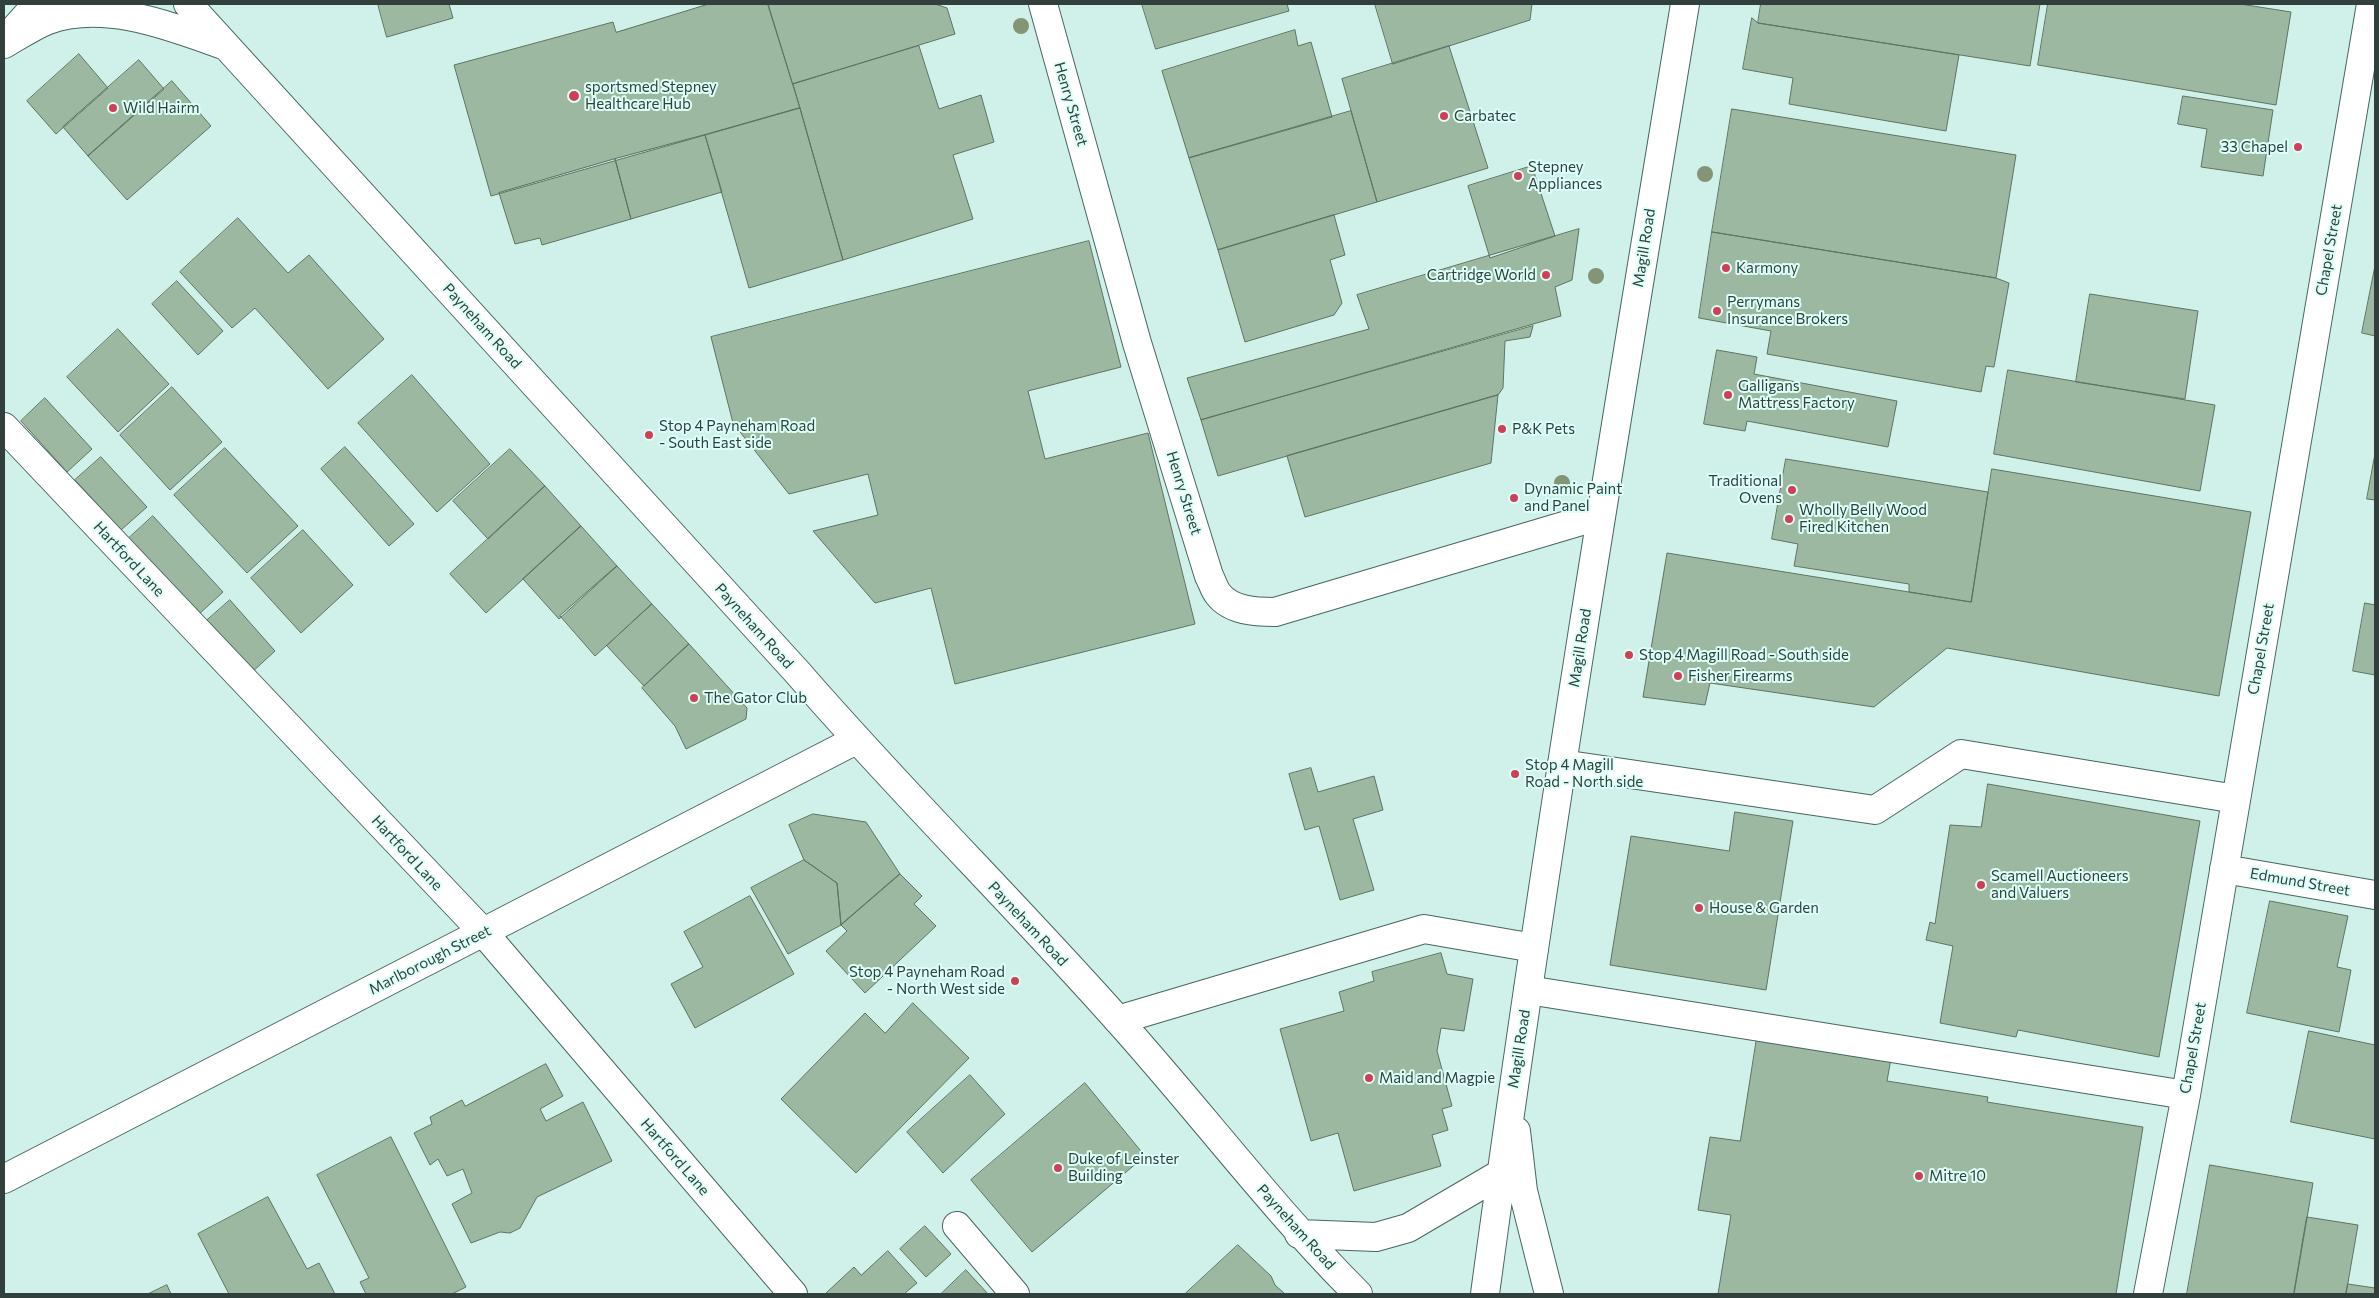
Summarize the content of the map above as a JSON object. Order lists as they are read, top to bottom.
{
  "streets": {
    "main road": [
      "Henry Street",
      "Magill Road",
      "Chapel Street",
      "Payneham Road",
      "Hartford Lane",
      "Edmund Street",
      "Marlborough Street"
    ]
  },
  "crossings": [
    ["Henry Street", "Magill Road"],
    ["Chapel Street", "Edmund Street"],
    ["Payneham Road", "Marlborough Street"],
    ["Hartford Lane", "Marlborough Street"]
  ],
  "places": [
    "sportsmed Stepney Healthcare Hub",
    "Wild Hairm",
    "Carbatec",
    "33 Chapel",
    "Stepney Appliances",
    "Karmony",
    "Cartridge World",
    "Perrymans Insurance Brokers",
    "Galligans Mattress Factory",
    "P&K Pets",
    "Stop 4 Payneham Road - South East side",
    "Traditional Ovens",
    "Dynamic Paint and Panel",
    "Wholly Belly Wood Fired Kitchen",
    "Stop 4 Magill Road - South side",
    "Fisher Firearms",
    "The Gator Club",
    "Stop 4 Magill Road - North side",
    "Scamell Auctioneers and Valuers",
    "House & Garden",
    "Stop 4 Payneham Road - North West side",
    "Maid and Magpie",
    "Duke of Leinster Building",
    "Mitre 10"
  ]
}
